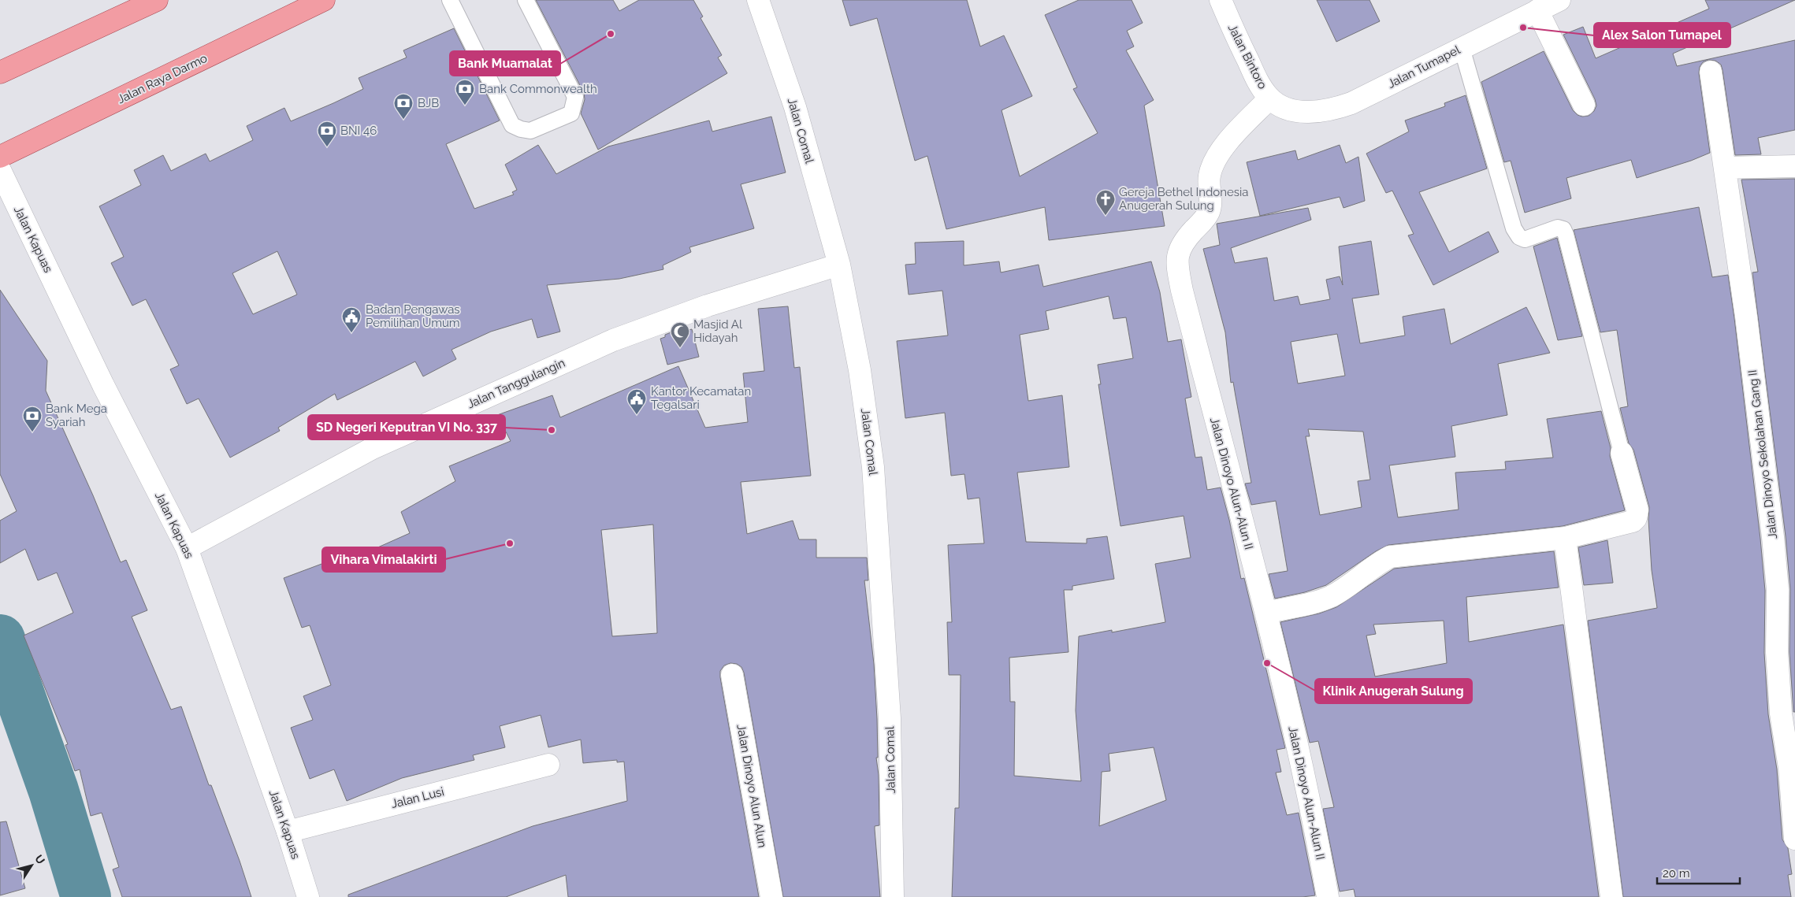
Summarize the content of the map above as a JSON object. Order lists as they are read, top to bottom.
{
  "streets": {
    "main road": ["Jalan Raya Darmo"],
    "street": [
      "Jalan Bintoro",
      "Jalan Tumapel",
      "Jalan Comal",
      "Jalan Kapuas",
      "Jalan Tanggulangin",
      "Jalan Dinoyo Sekolahan Gang II",
      "Jalan Dinoyo Alun-Alun II",
      "Jalan Dinoyo Alun Alun",
      "Jalan Lusi"
    ]
  },
  "crossings": [
    ["Jalan Bintoro", "Jalan Tumapel"],
    ["Jalan Bintoro", "Jalan Dinoyo Alun-Alun II"],
    ["Jalan Tumapel", "Jalan Dinoyo Alun-Alun II"],
    ["Jalan Comal", "Jalan Tanggulangin"],
    ["Jalan Kapuas", "Jalan Tanggulangin"],
    ["Jalan Kapuas", "Jalan Lusi"]
  ],
  "places": {
    "other": [
      "Alex Salon Tumapel",
      "Bank Muamalat",
      "SD Negeri Keputran VI No. 337",
      "Vihara Vimalakirti",
      "Klinik Anugerah Sulung"
    ],
    "bank": [
      "Bank Commonwealth",
      "BJB",
      "BNI 46",
      "Bank Mega Syariah"
    ],
    "church": ["Gereja Bethel Indonesia Anugerah Sulung"],
    "public building": ["Badan Pengawas Pemilihan Umum", "Kantor Kecamatan Tegalsari"],
    "mosque": ["Masjid Al Hidayah"]
  },
  "scale_bar": "20 m",
  "north": "top right"
}
